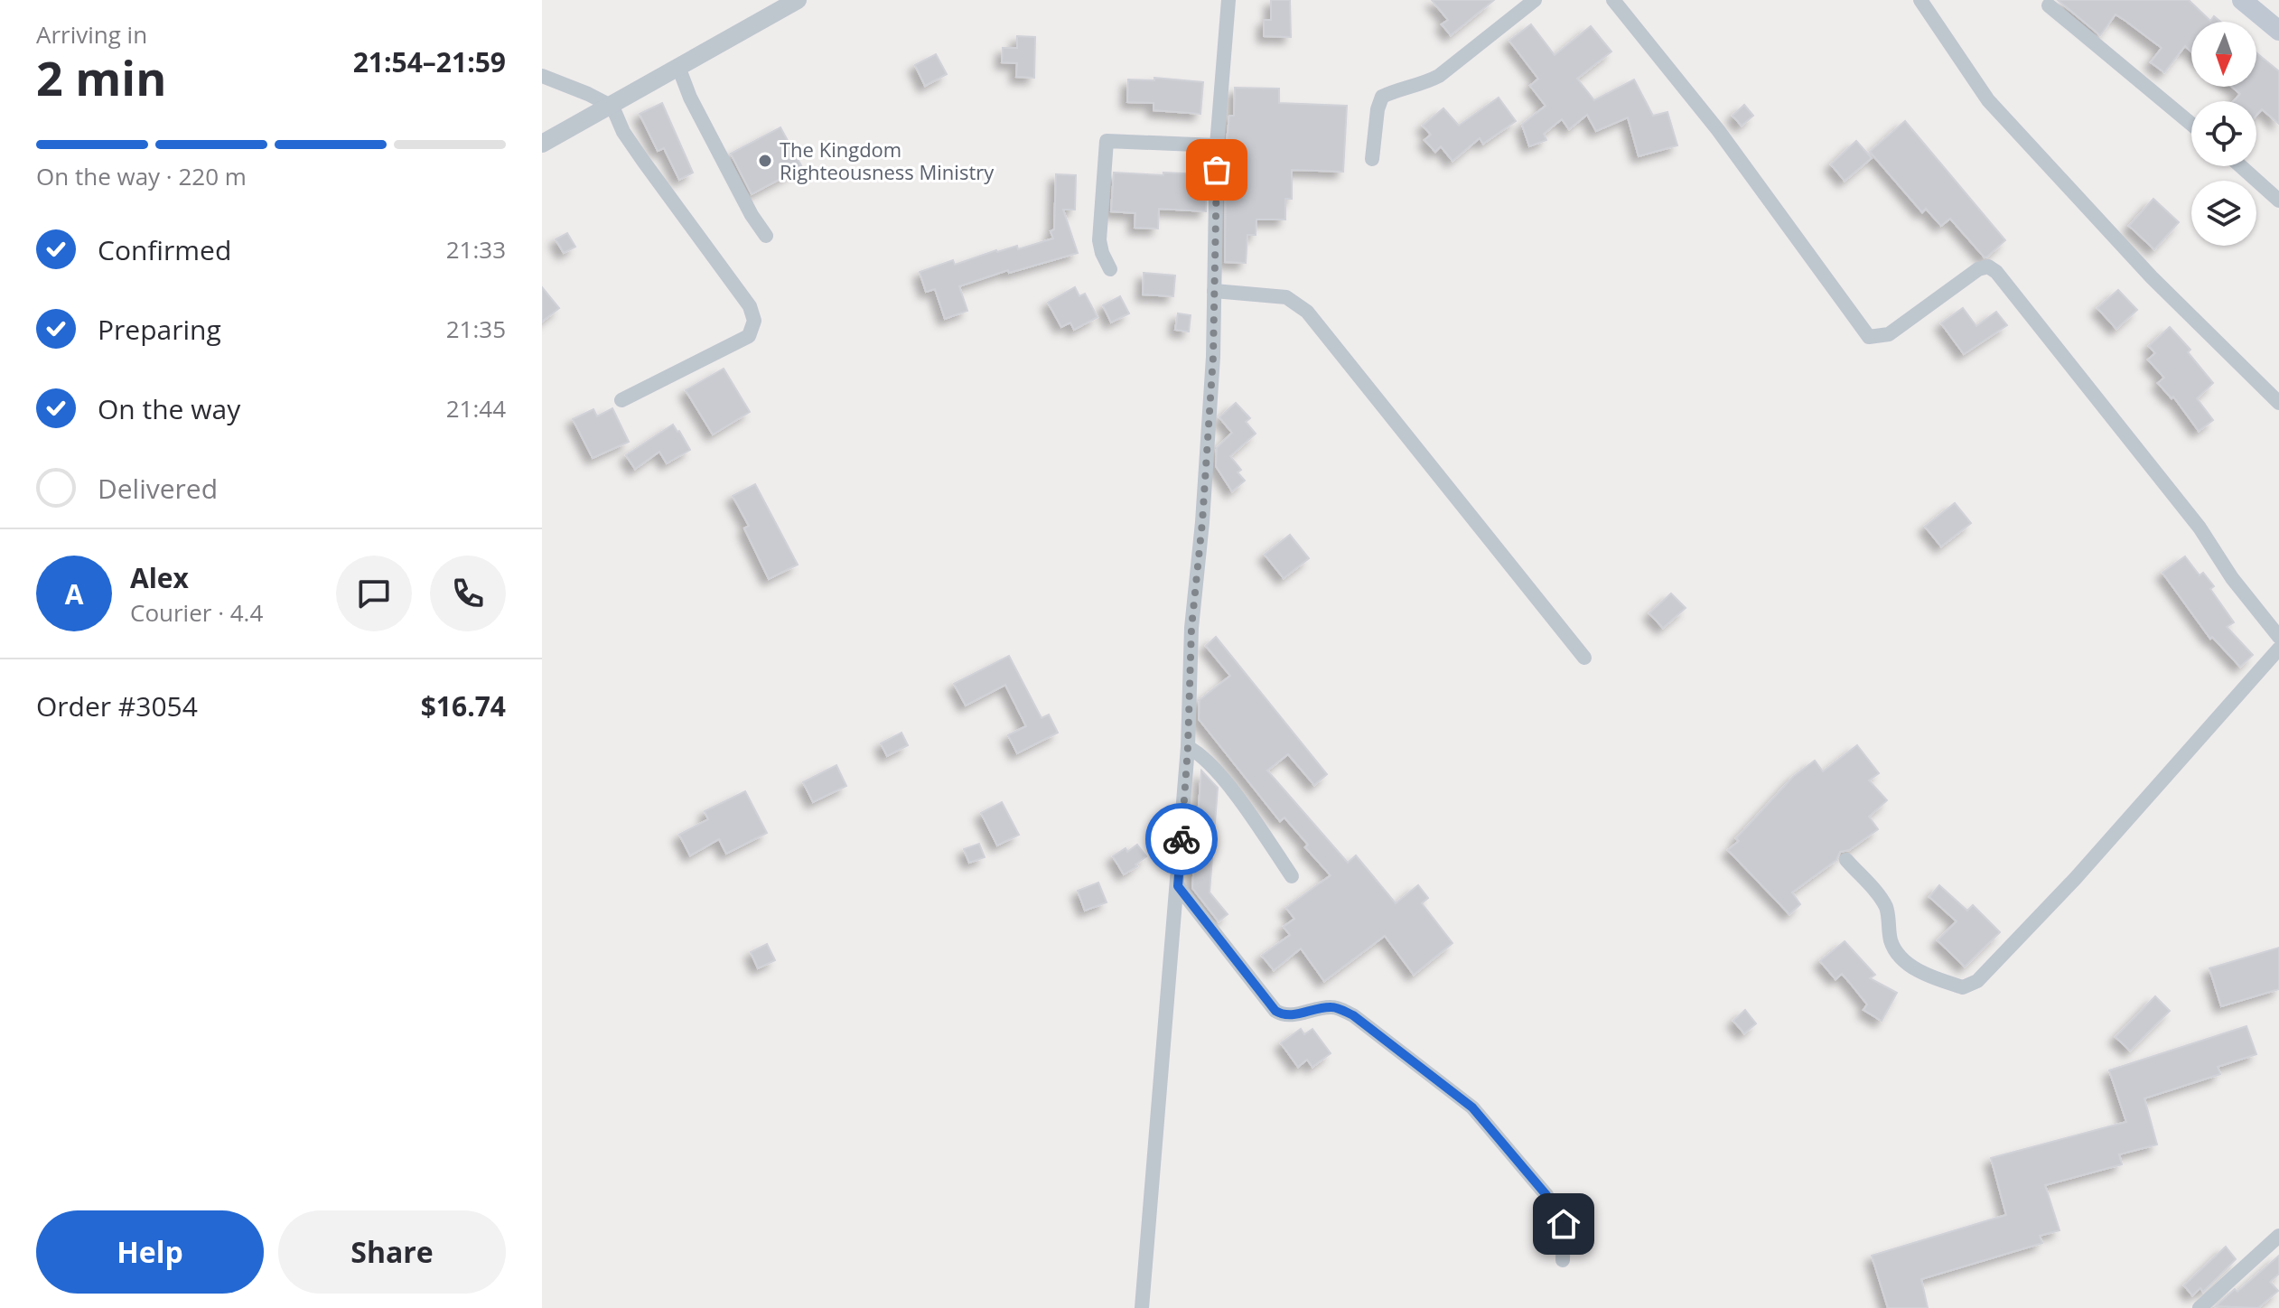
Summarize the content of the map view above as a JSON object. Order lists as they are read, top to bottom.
{
  "places": ["The Kingdom Righteousness Ministry"],
  "north": "bottom",
  "page": {
    "heading": ["2 min", "Arriving in", "21:54–21:59"],
    "panel": [
      "Alex",
      "Courier · 4.4",
      "Order #3054",
      "$16.74"
    ],
    "bar": "On the way · 220 m",
    "list": [
      ["Confirmed", "21:33"],
      ["Preparing", "21:35"],
      ["On the way", "21:44"],
      "Delivered"
    ],
    "round": "A",
    "buttons": ["Help", "Share"]
  }
}
